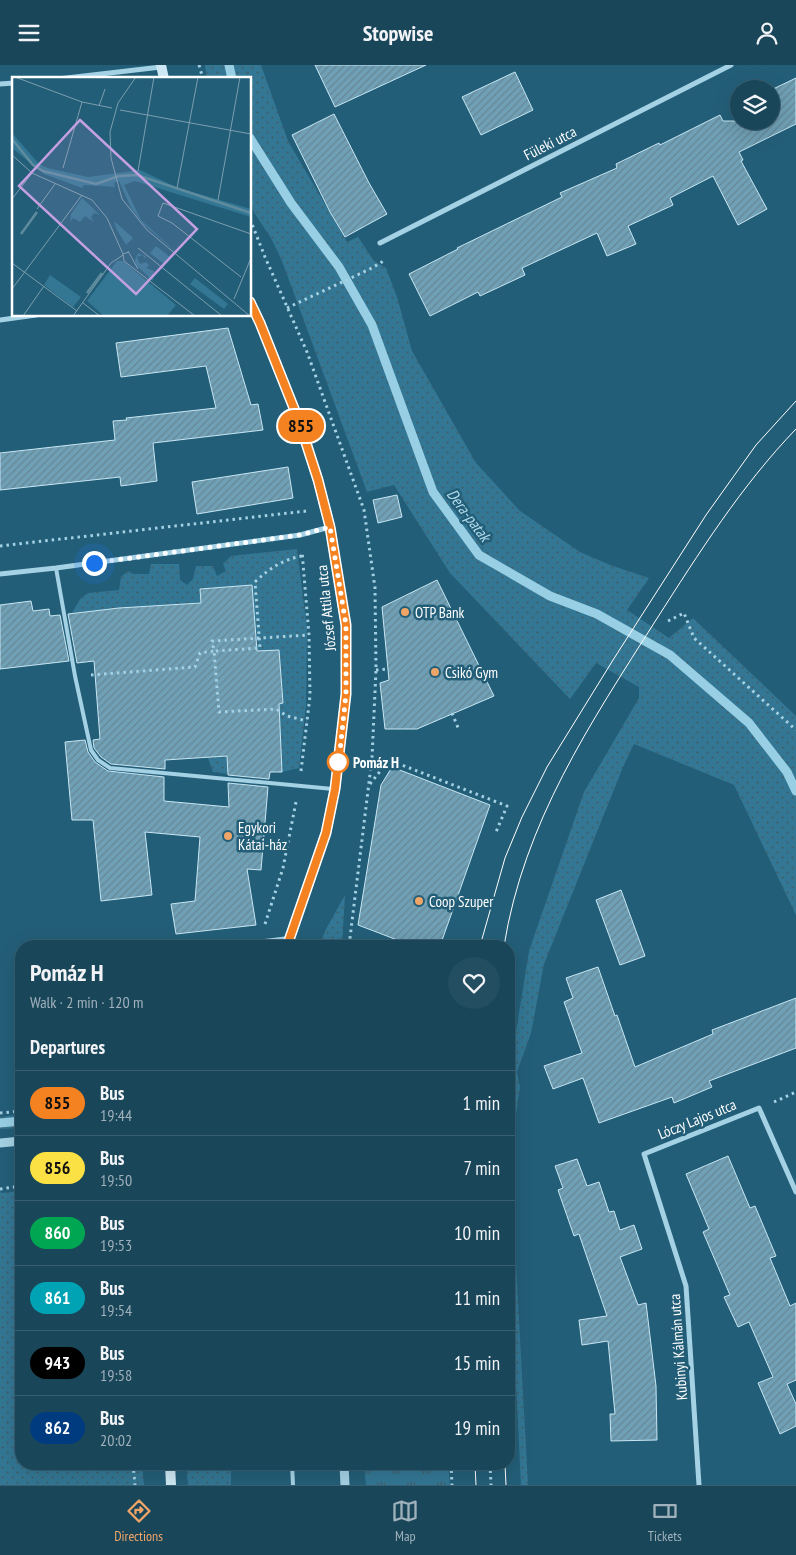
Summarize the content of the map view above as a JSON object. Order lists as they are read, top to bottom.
{
  "streets": {
    "main road": ["József Attila utca"],
    "street": ["Füleki utca", "Lóczy Lajos utca", "Kubinyi Kálmán utca"]
  },
  "crossings": [
    ["Lóczy Lajos utca", "Kubinyi Kálmán utca"]
  ],
  "water": ["Dera-patak"],
  "places": [
    "OTP Bank",
    "Csikó Gym",
    "Pomáz H",
    "Egykori Kátai-ház",
    "Coop Szuper"
  ],
  "lines": ["bus line 855"],
  "page": {
    "header": "Stopwise",
    "on_map": "855",
    "heading": [
      ["Pomáz H", "Walk · 2 min · 120 m"],
      "Departures"
    ],
    "list": [
      {
        "mark": "855",
        "name": "Bus",
        "note": "19:44",
        "value": "1 min"
      },
      {
        "mark": "856",
        "name": "Bus",
        "note": "19:50",
        "value": "7 min"
      },
      {
        "mark": "860",
        "name": "Bus",
        "note": "19:53",
        "value": "10 min"
      },
      {
        "mark": "861",
        "name": "Bus",
        "note": "19:54",
        "value": "11 min"
      },
      {
        "mark": "943",
        "name": "Bus",
        "note": "19:58",
        "value": "15 min"
      },
      {
        "mark": "862",
        "name": "Bus",
        "note": "20:02",
        "value": "19 min"
      }
    ],
    "tabs": ["Directions", "Map", "Tickets"]
  }
}
